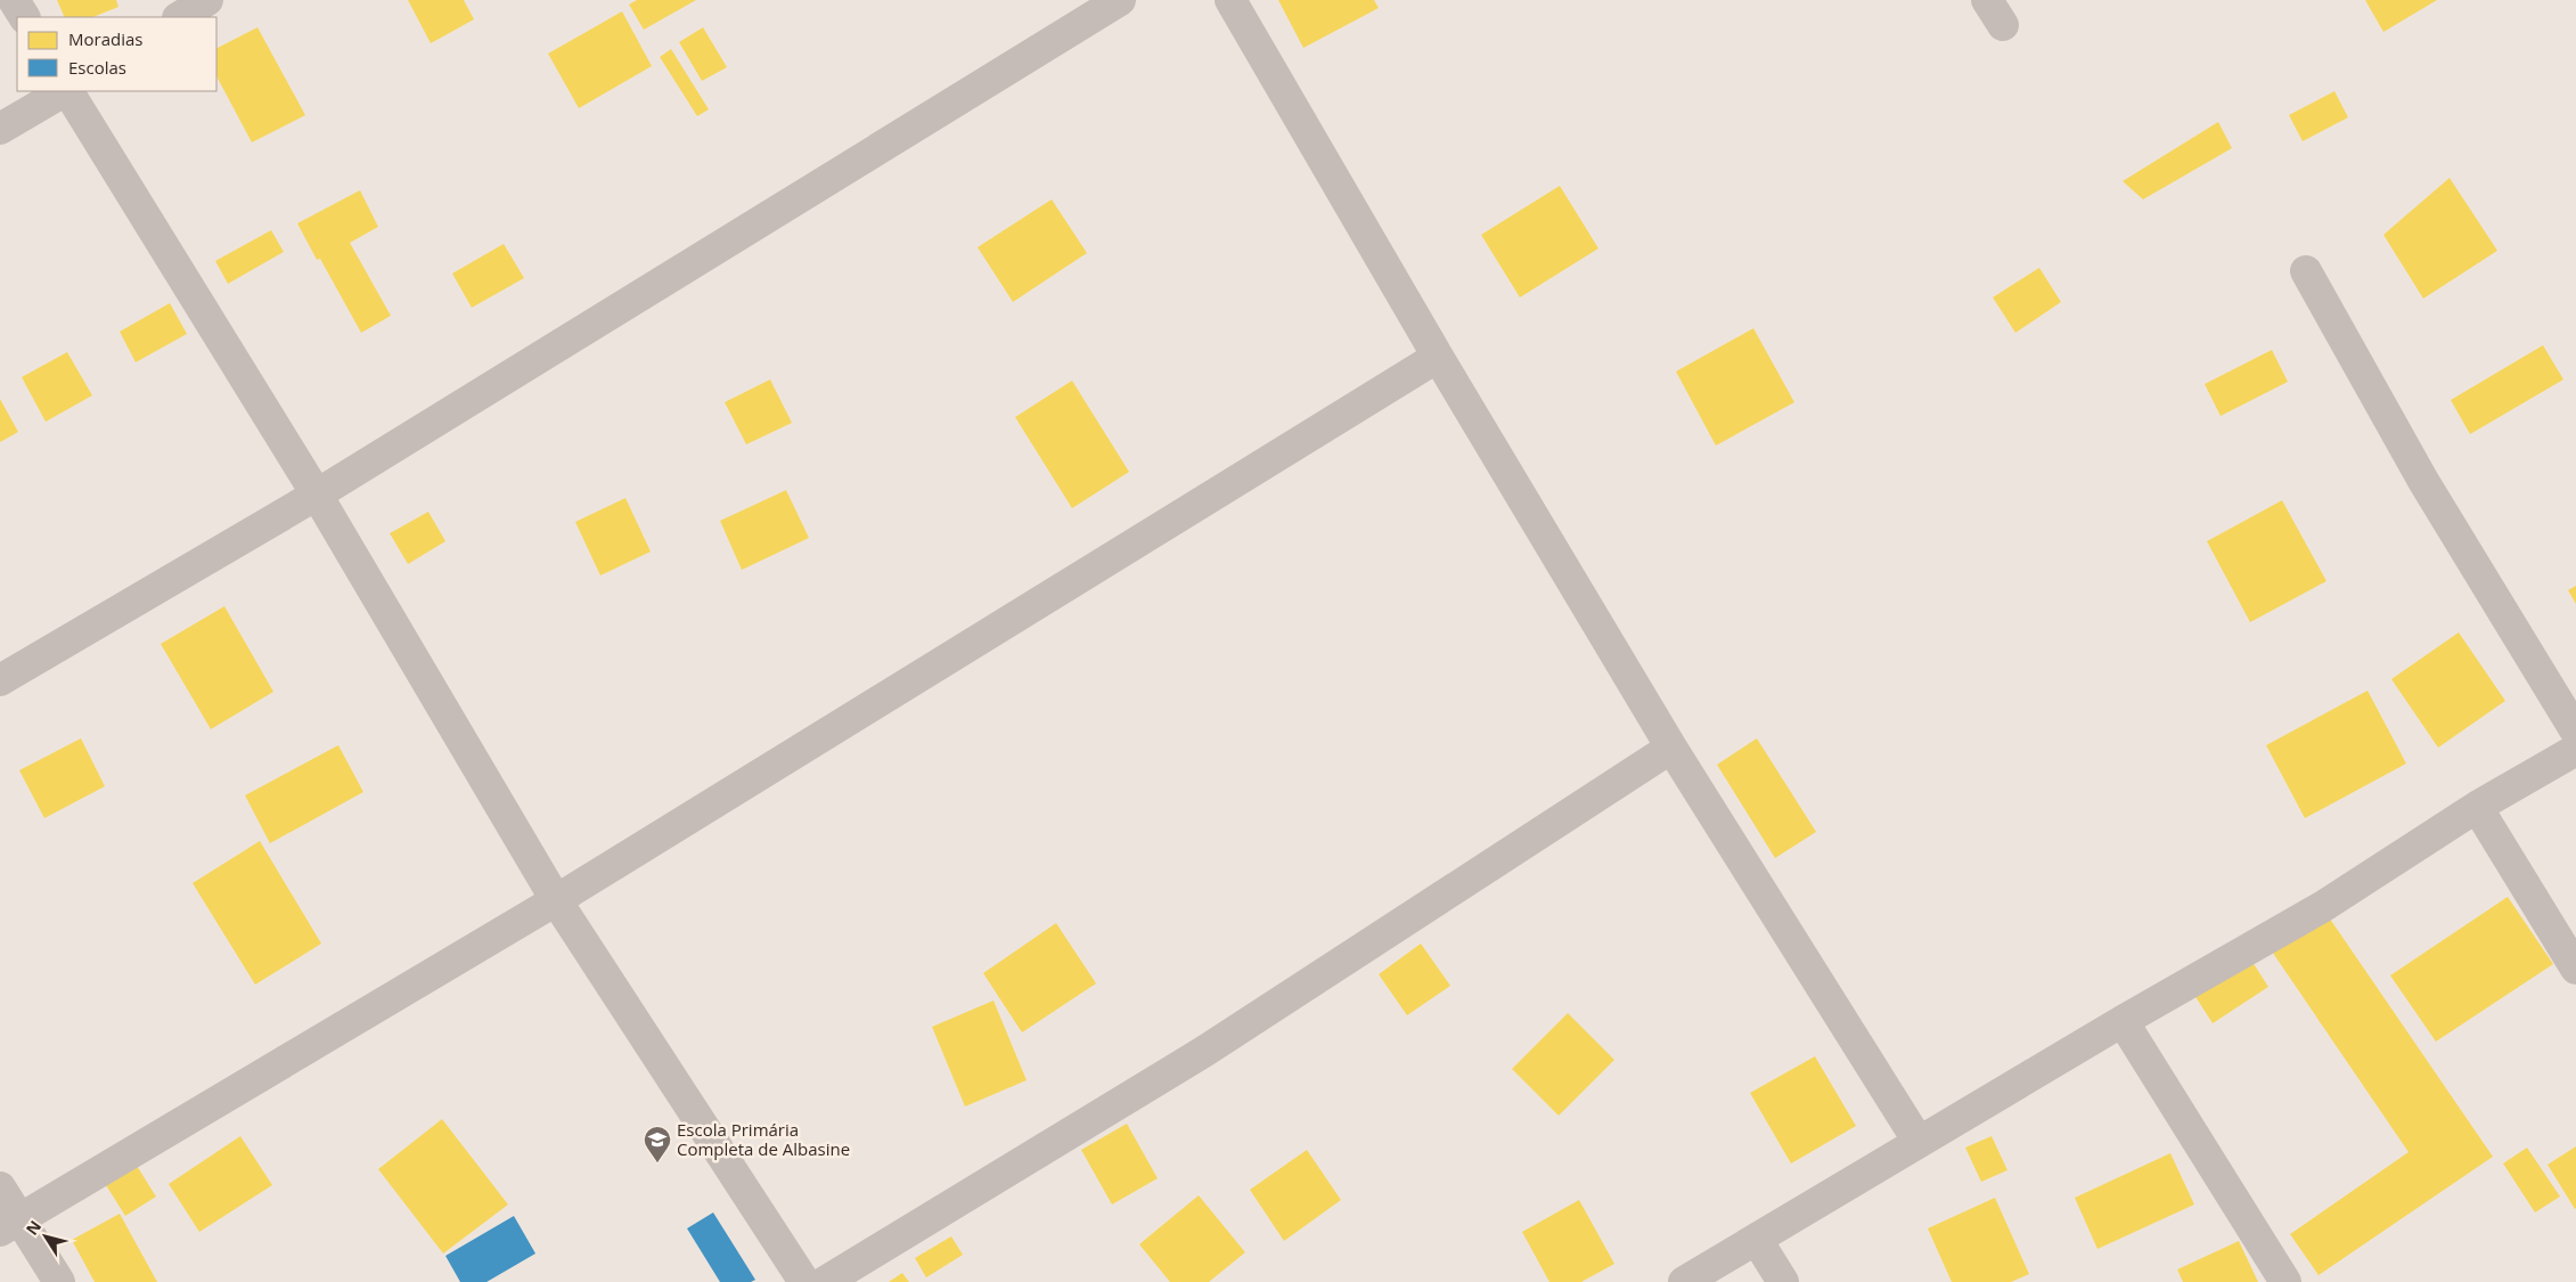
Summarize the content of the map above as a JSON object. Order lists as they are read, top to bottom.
{
  "places": {
    "school or university": ["Escola Primária Completa de Albasine"]
  },
  "legend": ["Moradias", "Escolas"],
  "north": "top left"
}
